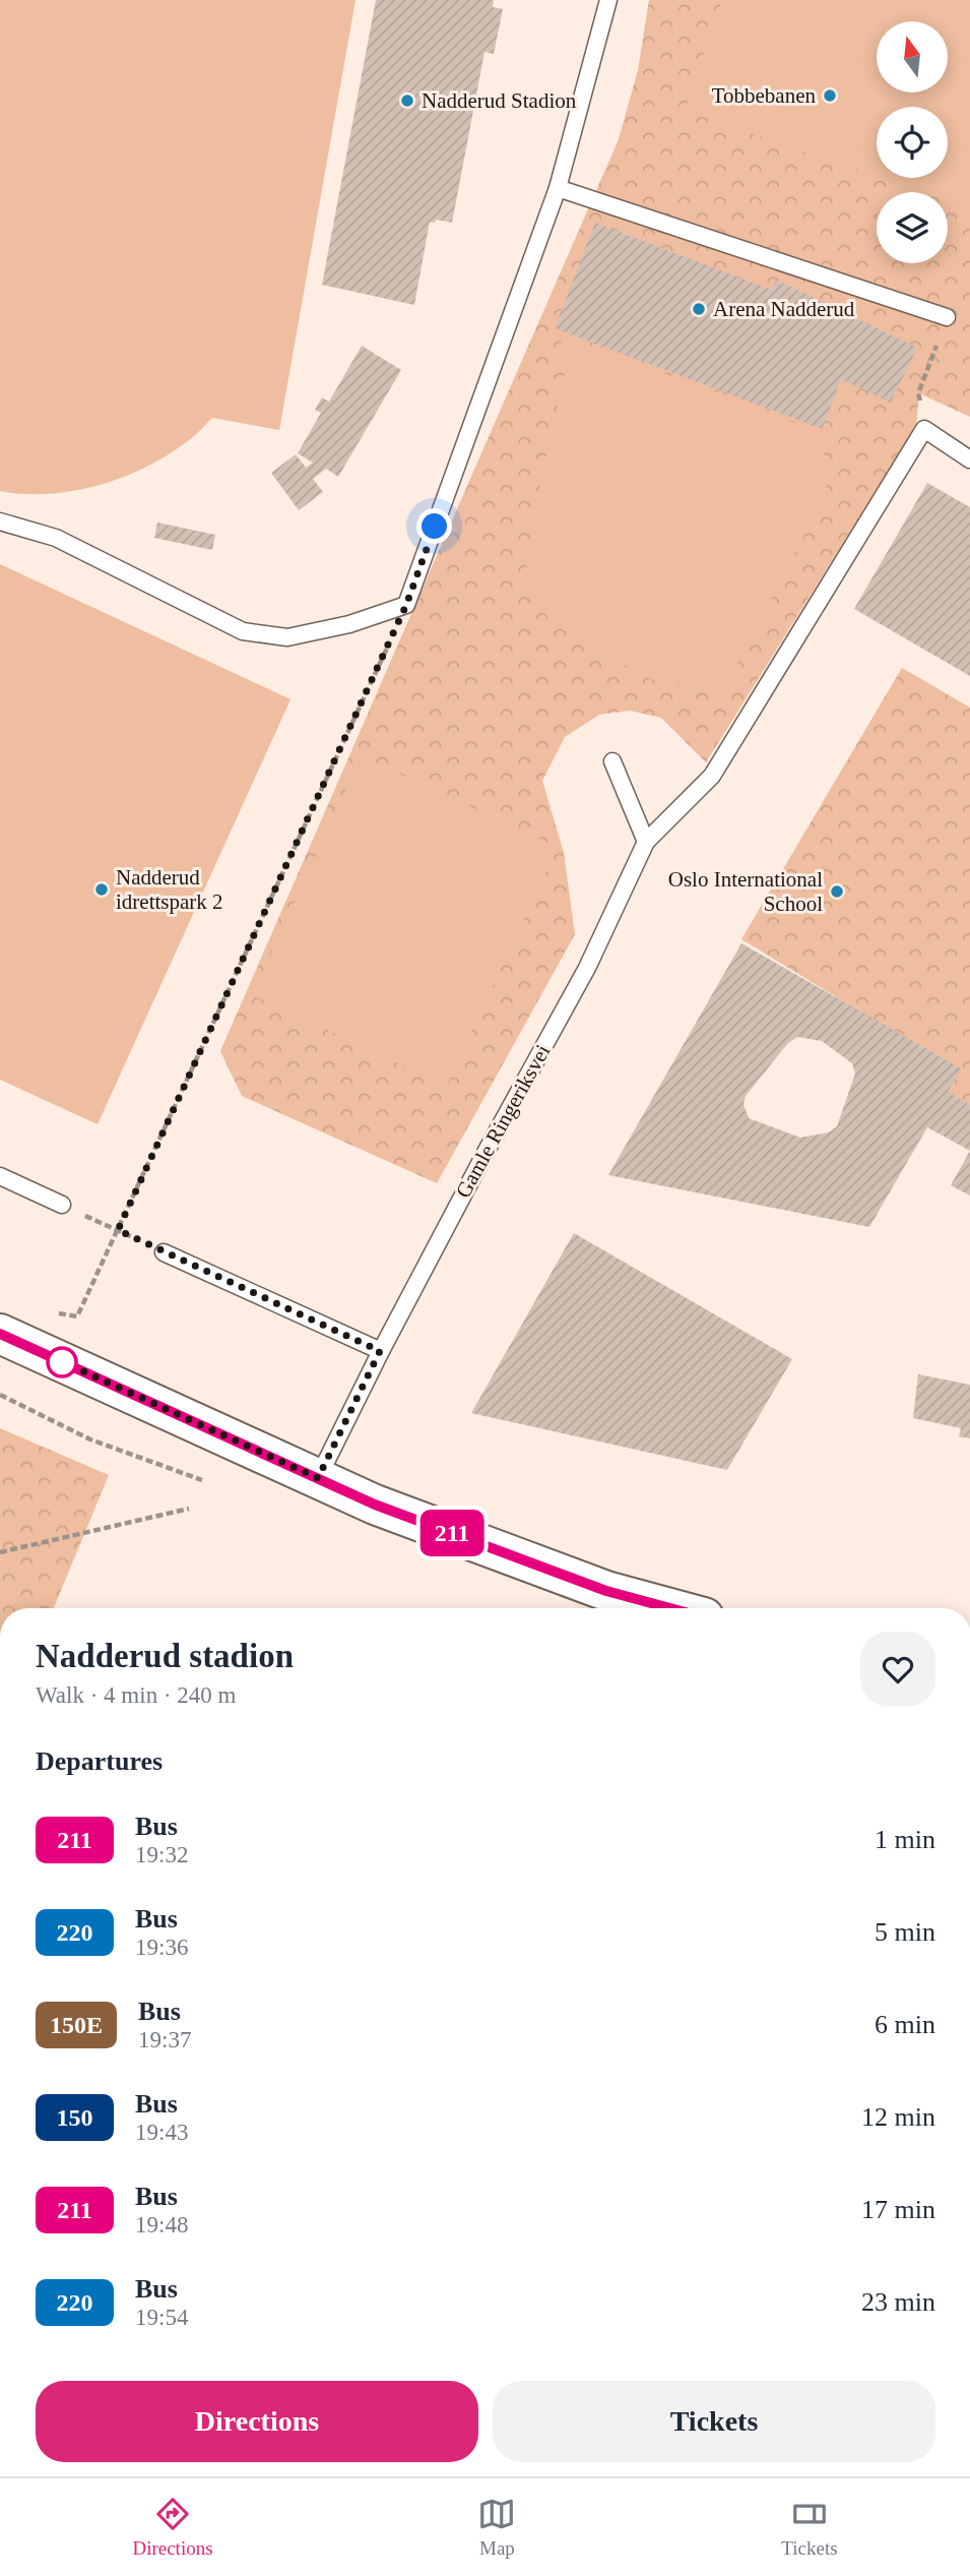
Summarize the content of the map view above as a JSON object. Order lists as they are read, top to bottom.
{
  "streets": {
    "lane": ["Gamle Ringeriksvei"]
  },
  "places": [
    "Tobbebanen",
    "Nadderud Stadion",
    "Arena Nadderud",
    "Nadderud idrettspark 2",
    "Oslo International School"
  ],
  "lines": ["bus line 211"],
  "north": "top",
  "page": {
    "on_map": "211",
    "heading": [
      ["Nadderud stadion", "Walk · 4 min · 240 m"],
      "Departures"
    ],
    "list": [
      {
        "mark": "211",
        "name": "Bus",
        "note": "19:32",
        "value": "1 min"
      },
      {
        "mark": "220",
        "name": "Bus",
        "note": "19:36",
        "value": "5 min"
      },
      {
        "mark": "150E",
        "name": "Bus",
        "note": "19:37",
        "value": "6 min"
      },
      {
        "mark": "150",
        "name": "Bus",
        "note": "19:43",
        "value": "12 min"
      },
      {
        "mark": "211",
        "name": "Bus",
        "note": "19:48",
        "value": "17 min"
      },
      {
        "mark": "220",
        "name": "Bus",
        "note": "19:54",
        "value": "23 min"
      }
    ],
    "buttons": ["Directions", "Tickets"],
    "tabs": ["Directions", "Map", "Tickets"]
  }
}
